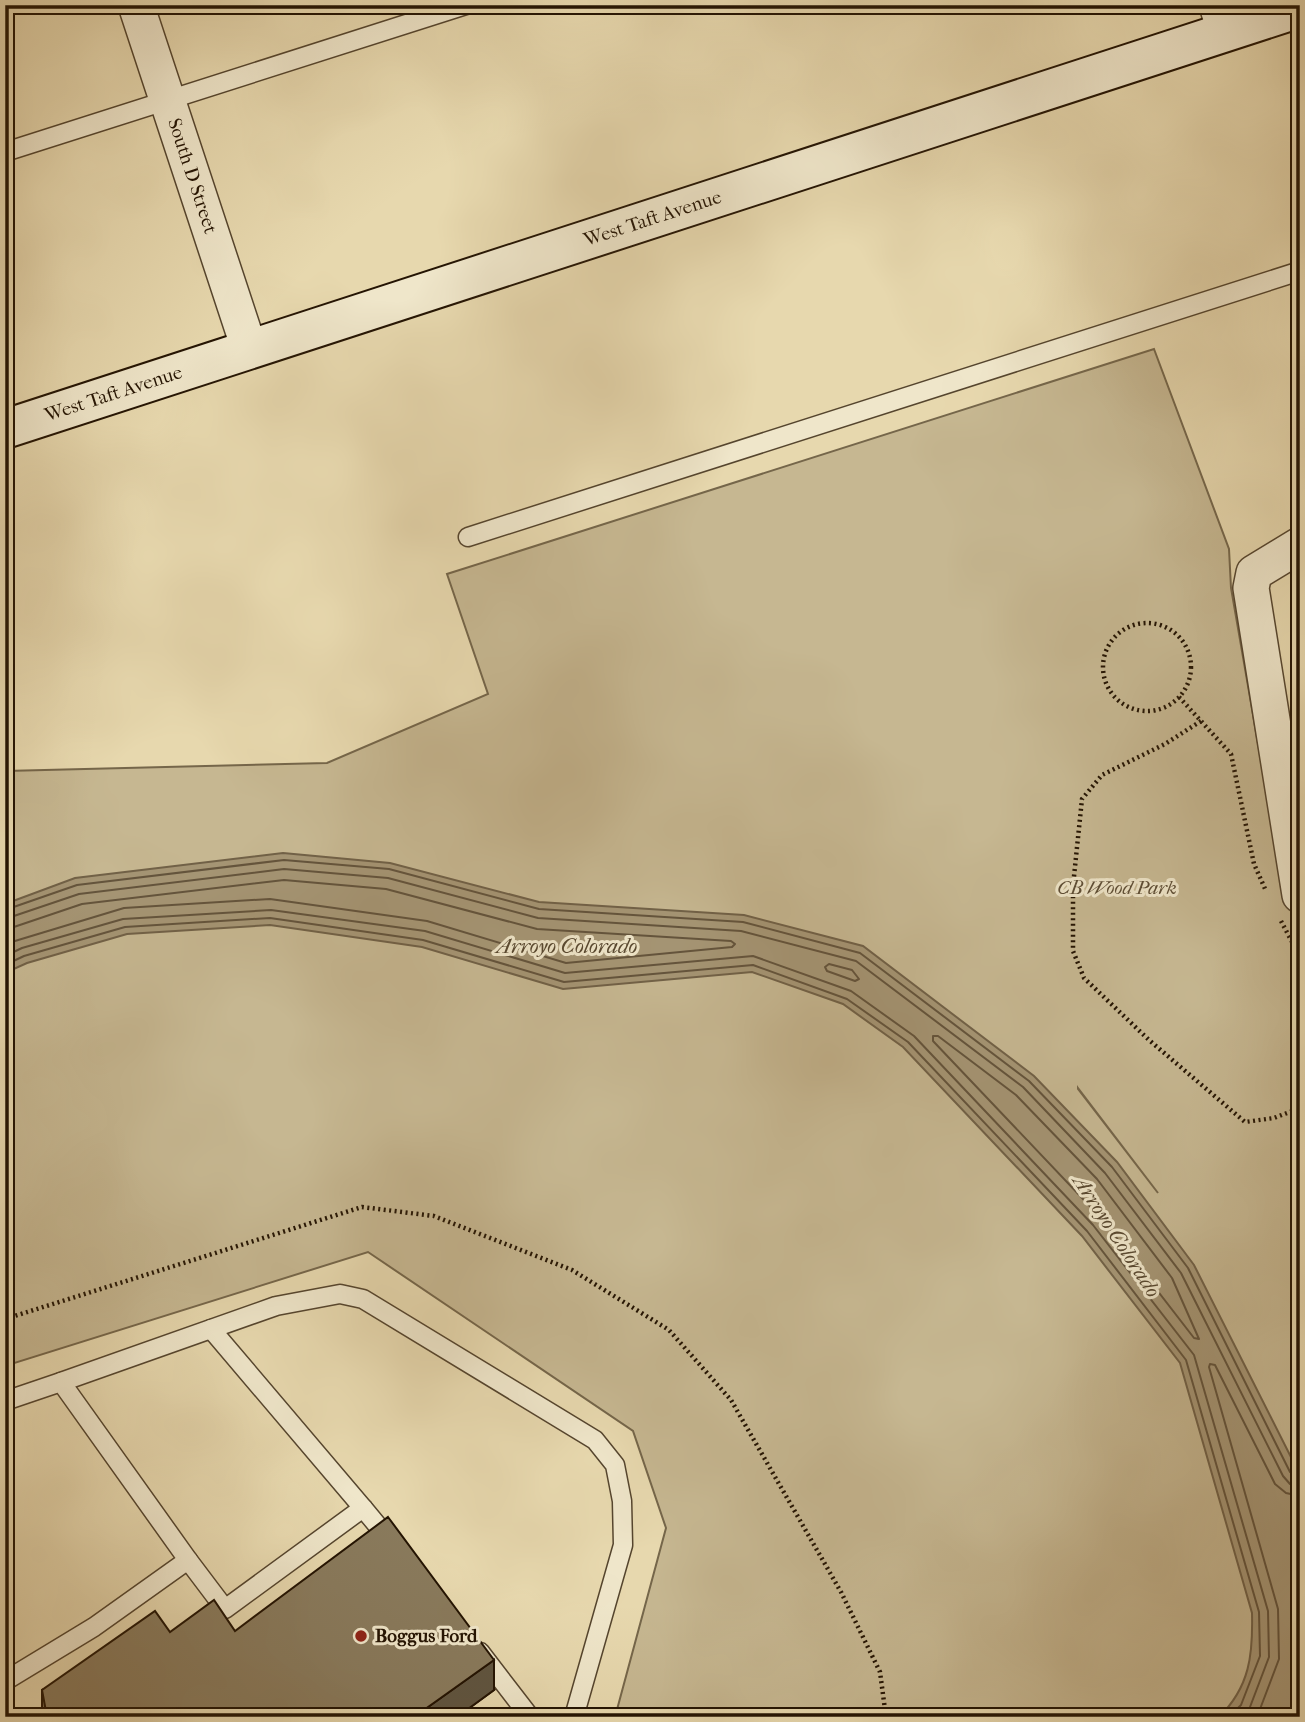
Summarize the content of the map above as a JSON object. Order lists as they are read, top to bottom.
{
  "streets": {
    "street": ["South D Street", "West Taft Avenue"]
  },
  "crossings": [
    ["South D Street", "West Taft Avenue"]
  ],
  "water": ["Arroyo Colorado"],
  "parks": ["CB Wood Park"],
  "places": ["Boggus Ford"]
}
